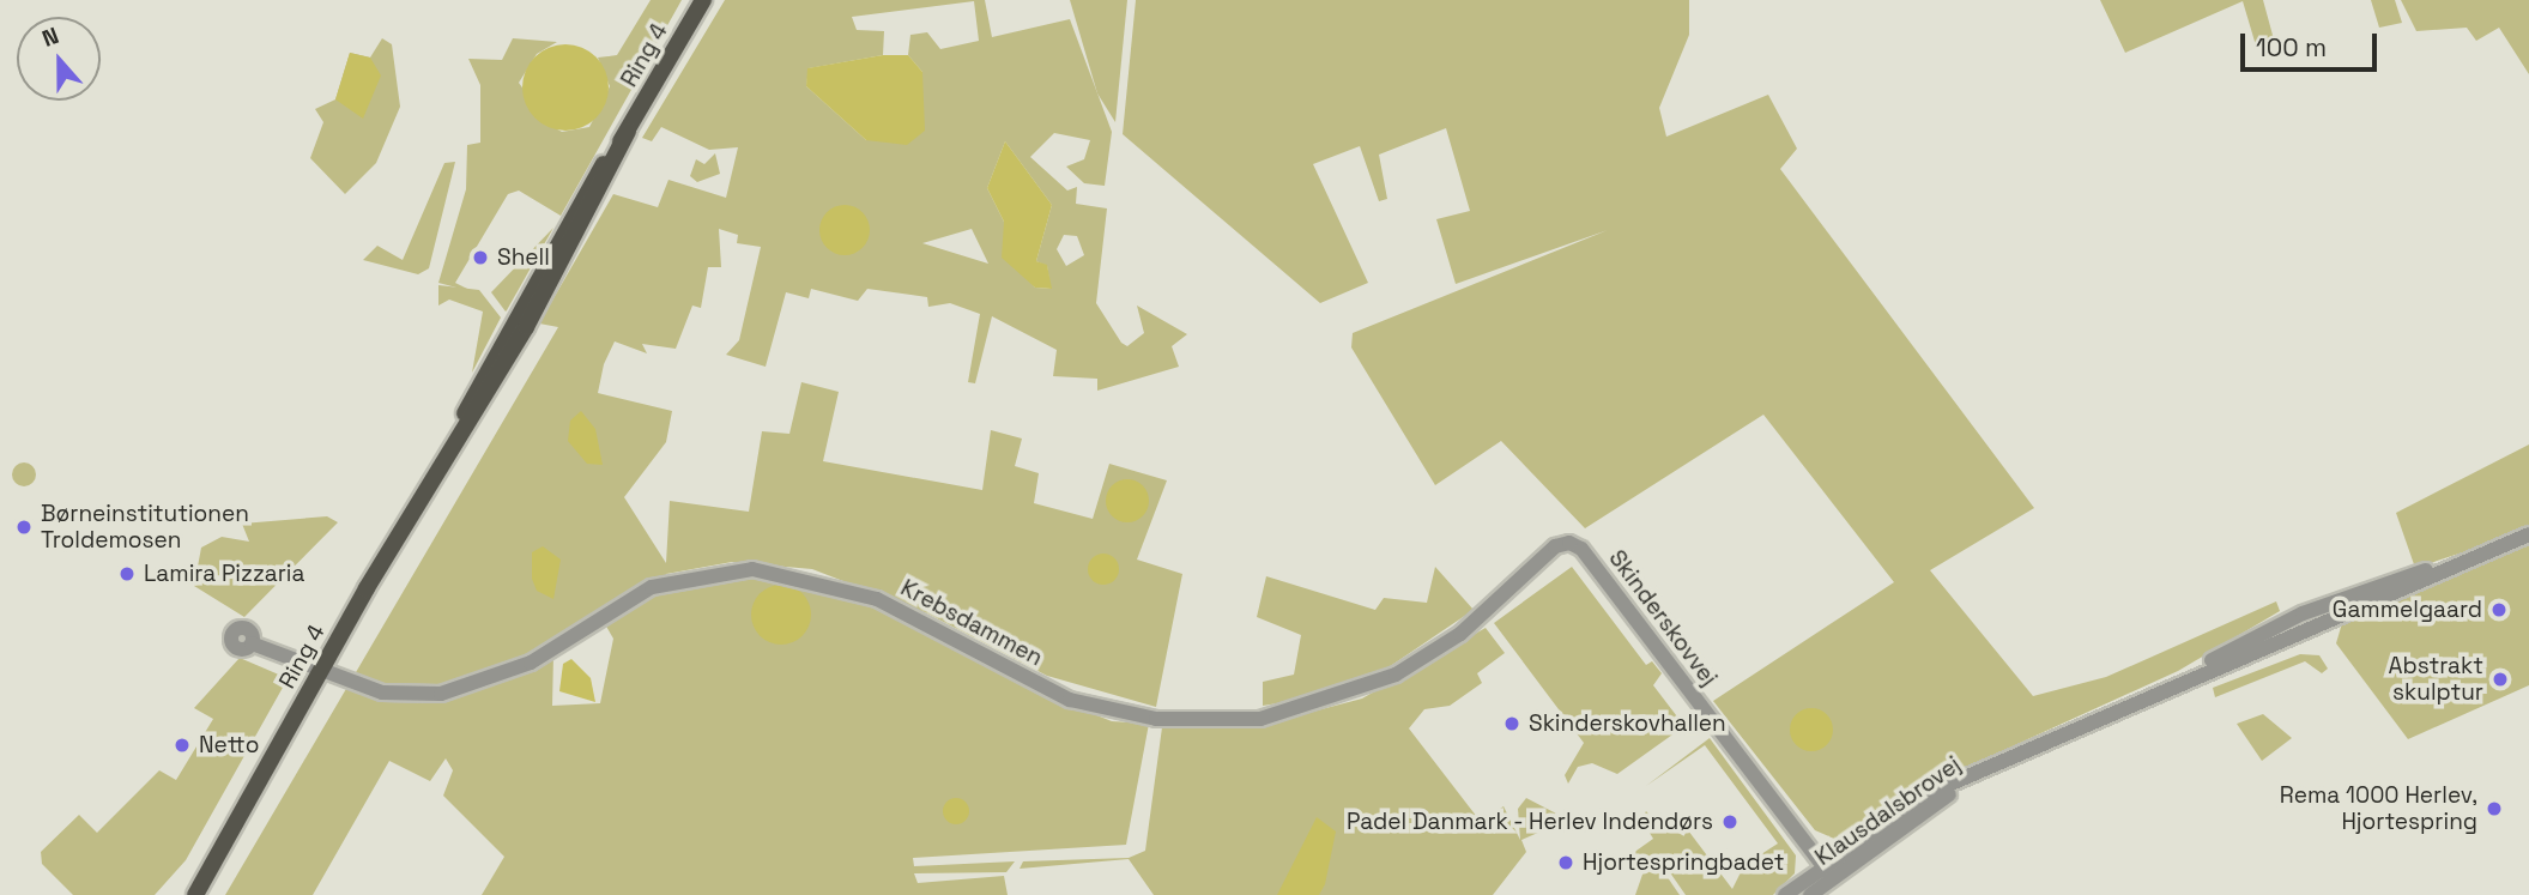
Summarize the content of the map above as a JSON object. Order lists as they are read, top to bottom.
{
  "streets": {
    "main road": ["Ring 4"],
    "street": ["Skinderskovvej", "Krebsdammen", "Klausdalsbrovej"]
  },
  "crossings": [
    ["Ring 4", "Krebsdammen"],
    ["Skinderskovvej", "Krebsdammen"],
    ["Skinderskovvej", "Klausdalsbrovej"]
  ],
  "places": [
    "Shell",
    "Børneinstitutionen Troldemosen",
    "Lamira Pizzaria",
    "Gammelgaard",
    "Abstrakt skulptur",
    "Skinderskovhallen",
    "Netto",
    "Rema 1000 Herlev, Hjortespring",
    "Padel Danmark - Herlev Indendørs",
    "Hjortespringbadet"
  ],
  "scale_bar": "100 m",
  "north": "top"
}
